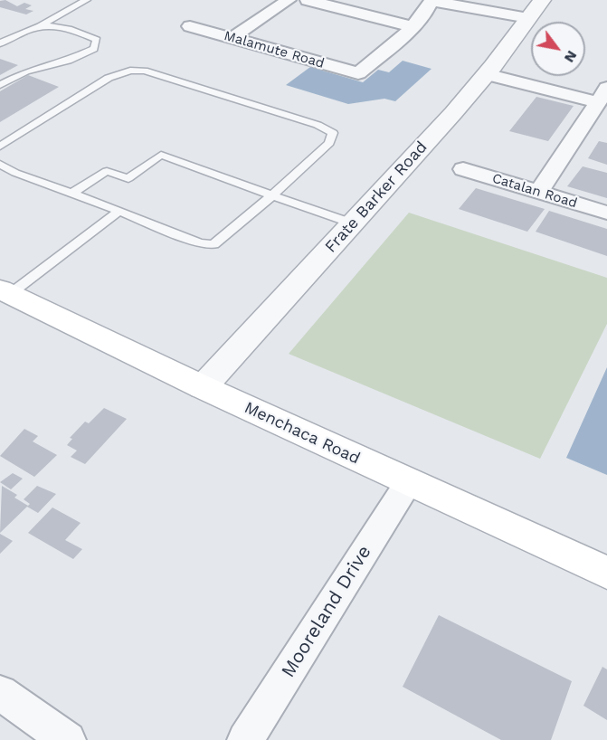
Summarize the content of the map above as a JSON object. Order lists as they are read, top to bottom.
{
  "streets": {
    "main road": ["Menchaca Road"],
    "street": [
      "Malamute Road",
      "Catalan Road",
      "Frate Barker Road",
      "Mooreland Drive"
    ]
  },
  "crossings": [
    ["Frate Barker Road", "Menchaca Road"],
    ["Menchaca Road", "Mooreland Drive"]
  ],
  "north": "bottom right"
}
